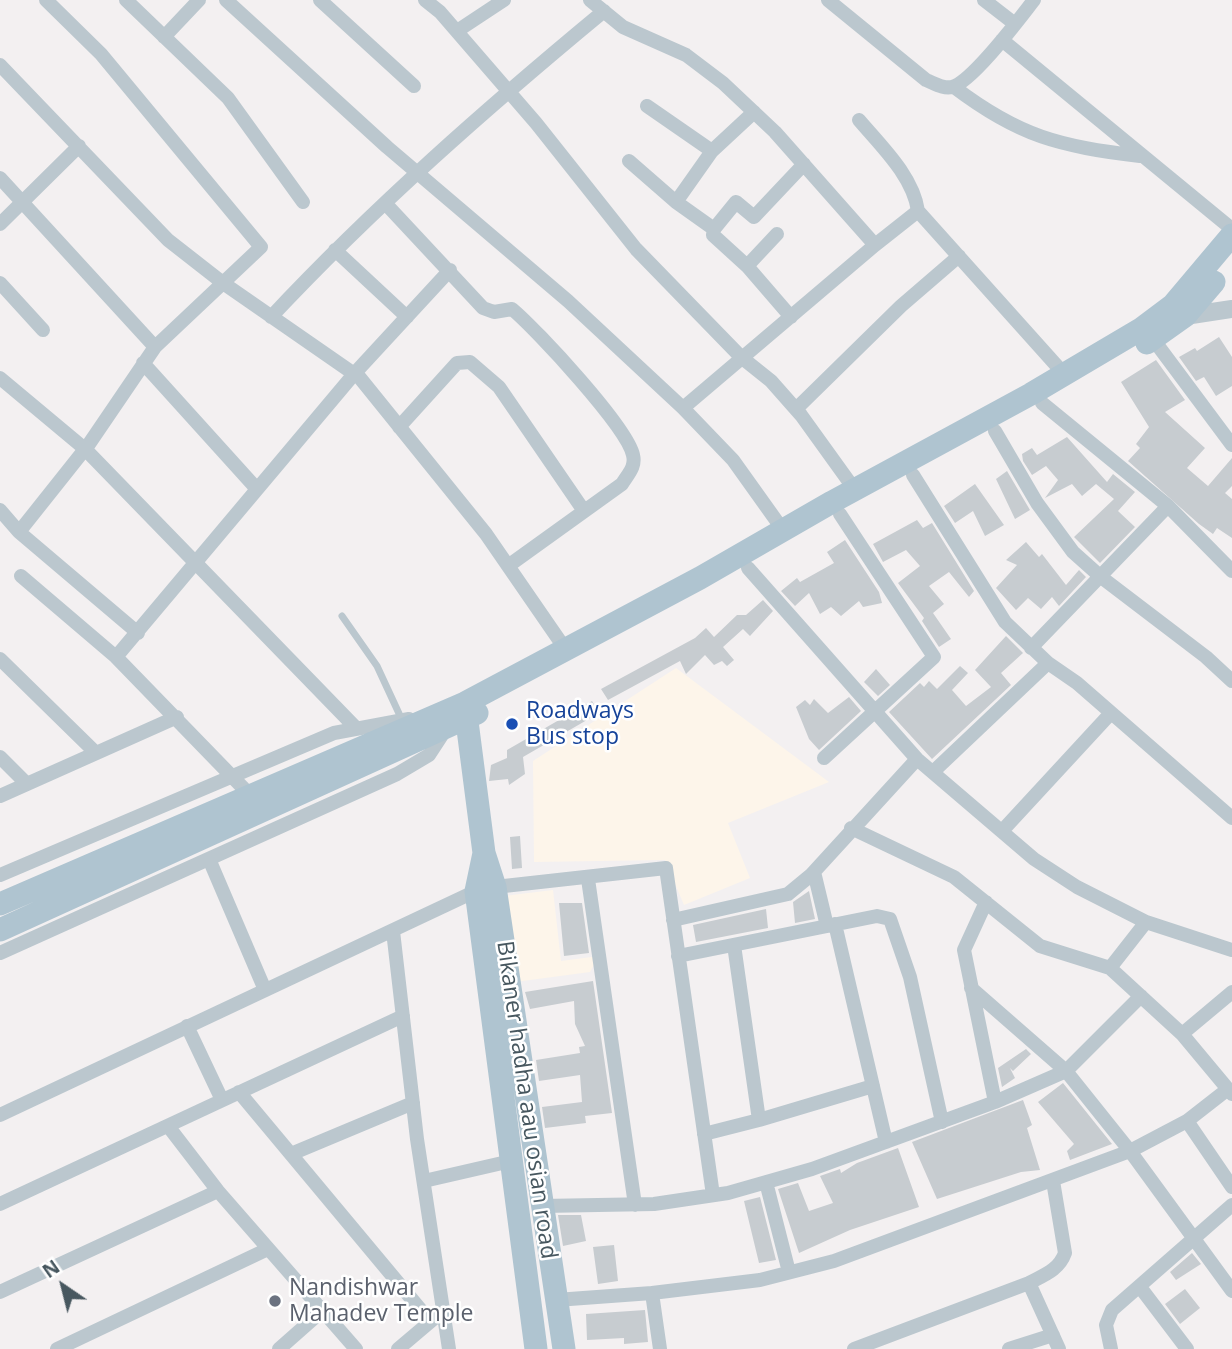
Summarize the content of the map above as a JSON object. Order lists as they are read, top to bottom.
{
  "streets": {
    "main road": ["Bikaner hadha aau osian road"]
  },
  "places": ["Roadways Bus stop", "Nandishwar Mahadev Temple"],
  "north": "top left"
}
